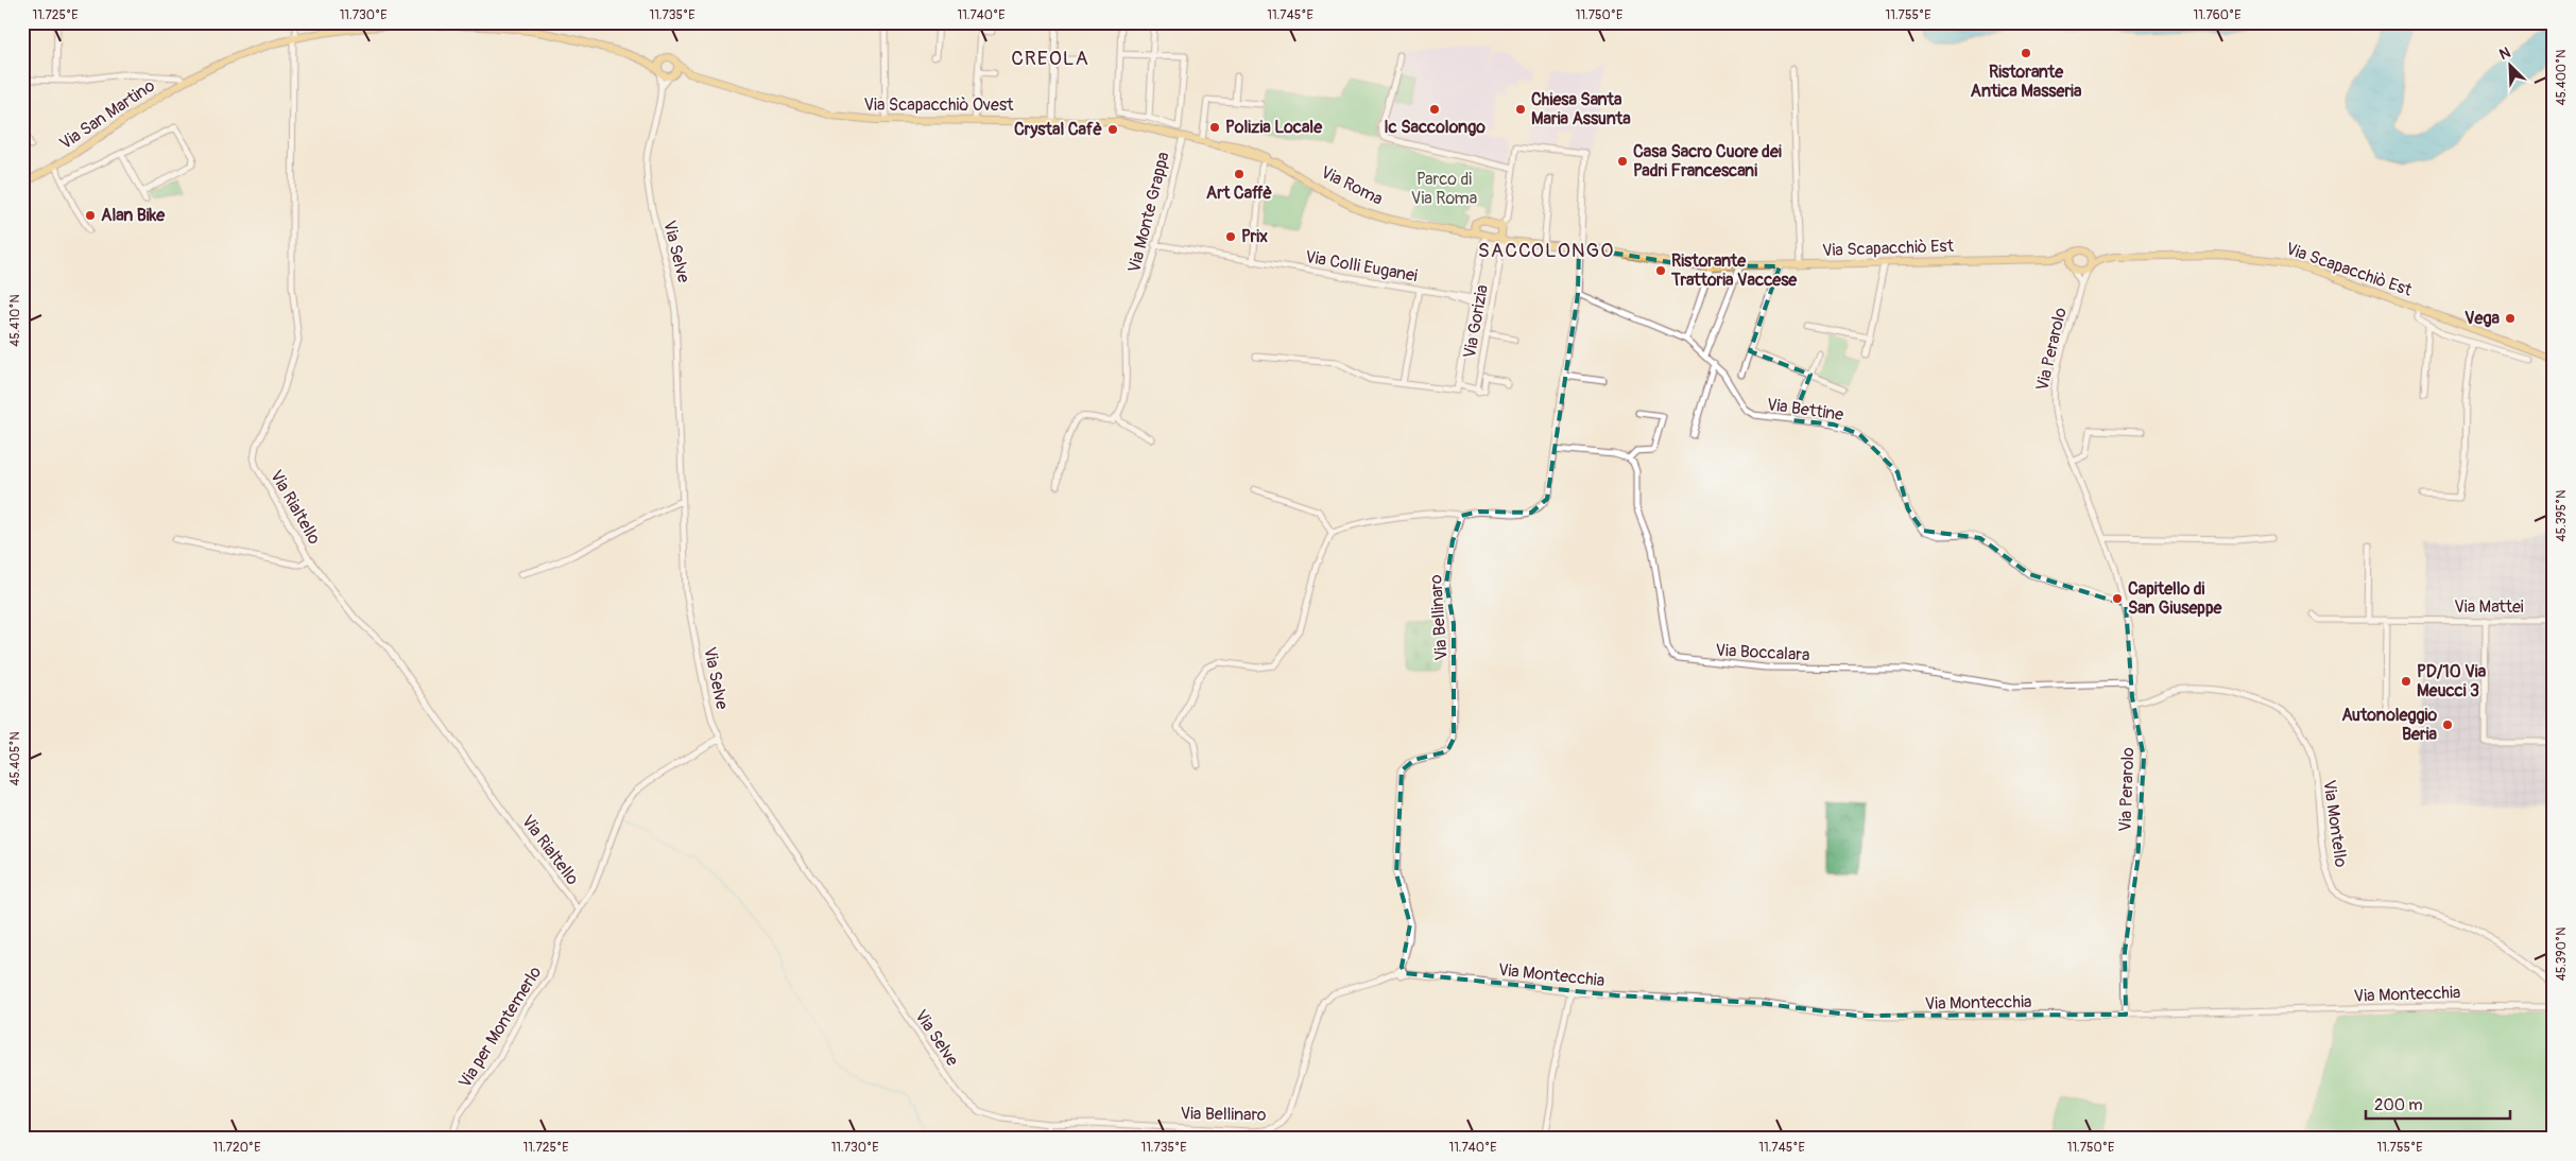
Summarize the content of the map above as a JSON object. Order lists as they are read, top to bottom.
{
  "streets": {
    "main road": [
      "Via Scapacchiò Ovest",
      "Via San Martino",
      "Via Roma",
      "Via Scapacchiò Est"
    ],
    "street": [
      "Via Monte Grappa",
      "Via Selve",
      "Via Colli Euganei",
      "Via Gorizia",
      "Via Perarolo",
      "Via Bettine",
      "Via Rialtello",
      "Via Mattei",
      "Via Bellinaro",
      "Via Boccalara",
      "Via Montello",
      "Via Montecchia",
      "Via per Montemerlo"
    ]
  },
  "crossings": [
    ["Via Scapacchiò Ovest", "Via San Martino"],
    ["Via Scapacchiò Ovest", "Via Roma"],
    ["Via Scapacchiò Ovest", "Via Monte Grappa"],
    ["Via Scapacchiò Ovest", "Via Selve"],
    ["Via Scapacchiò Ovest", "Via Rialtello"],
    ["Via Monte Grappa", "Via Colli Euganei"],
    ["Via Scapacchiò Est", "Via Perarolo"],
    ["Via Selve", "Via Bellinaro"],
    ["Via Selve", "Via per Montemerlo"],
    ["Via Perarolo", "Via Bettine"],
    ["Via Perarolo", "Via Boccalara"],
    ["Via Perarolo", "Via Montello"],
    ["Via Perarolo", "Via Montecchia"],
    ["Via Rialtello", "Via per Montemerlo"],
    ["Via Bellinaro", "Via Montecchia"]
  ],
  "districts": ["CREOLA", "SACCOLONGO"],
  "parks": ["Parco di Via Roma"],
  "places": [
    "Ristorante Antica Masseria",
    "Ic Saccolongo",
    "Chiesa Santa Maria Assunta",
    "Polizia Locale",
    "Crystal Cafè",
    "Casa Sacro Cuore dei Padri Francescani",
    "Art Caffè",
    "Alan Bike",
    "Prix",
    "Ristorante Trattoria Vaccese",
    "Vega",
    "Capitello di San Giuseppe",
    "PD/10 Via Meucci 3",
    "Autonoleggio Beria"
  ],
  "scale_bar": "200 m",
  "north": "top left",
  "coordinates": [
    "11.725°E",
    "11.730°E",
    "11.735°E",
    "11.740°E",
    "11.745°E",
    "11.750°E",
    "11.755°E",
    "11.760°E",
    "45.400°N",
    "45.410°N",
    "45.395°N",
    "45.405°N",
    "45.390°N",
    "11.720°E"
  ]
}
